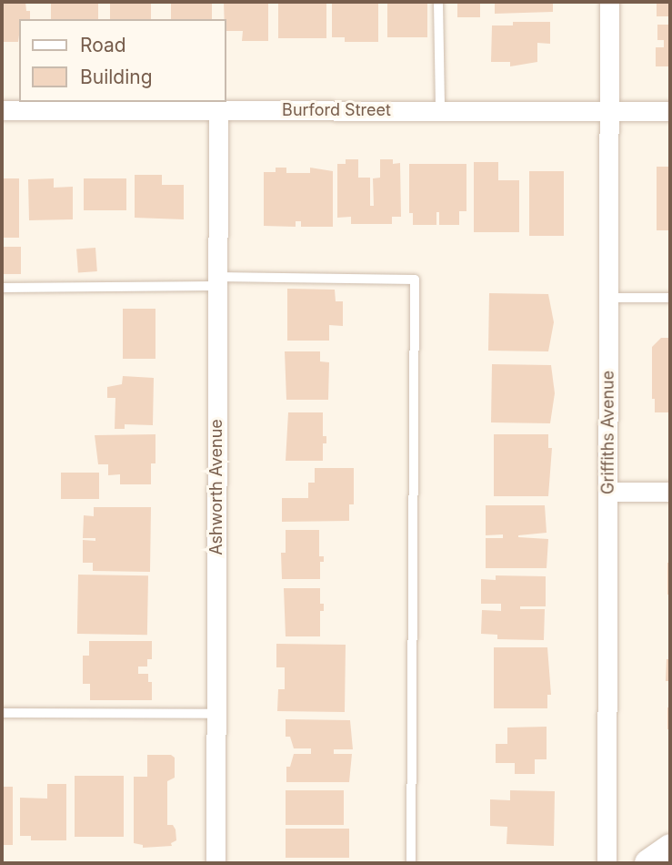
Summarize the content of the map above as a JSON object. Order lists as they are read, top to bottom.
{
  "streets": {
    "street": ["Burford Street", "Griffiths Avenue", "Ashworth Avenue"]
  },
  "crossings": [
    ["Burford Street", "Griffiths Avenue"],
    ["Burford Street", "Ashworth Avenue"]
  ],
  "legend": ["Road", "Building"]
}
